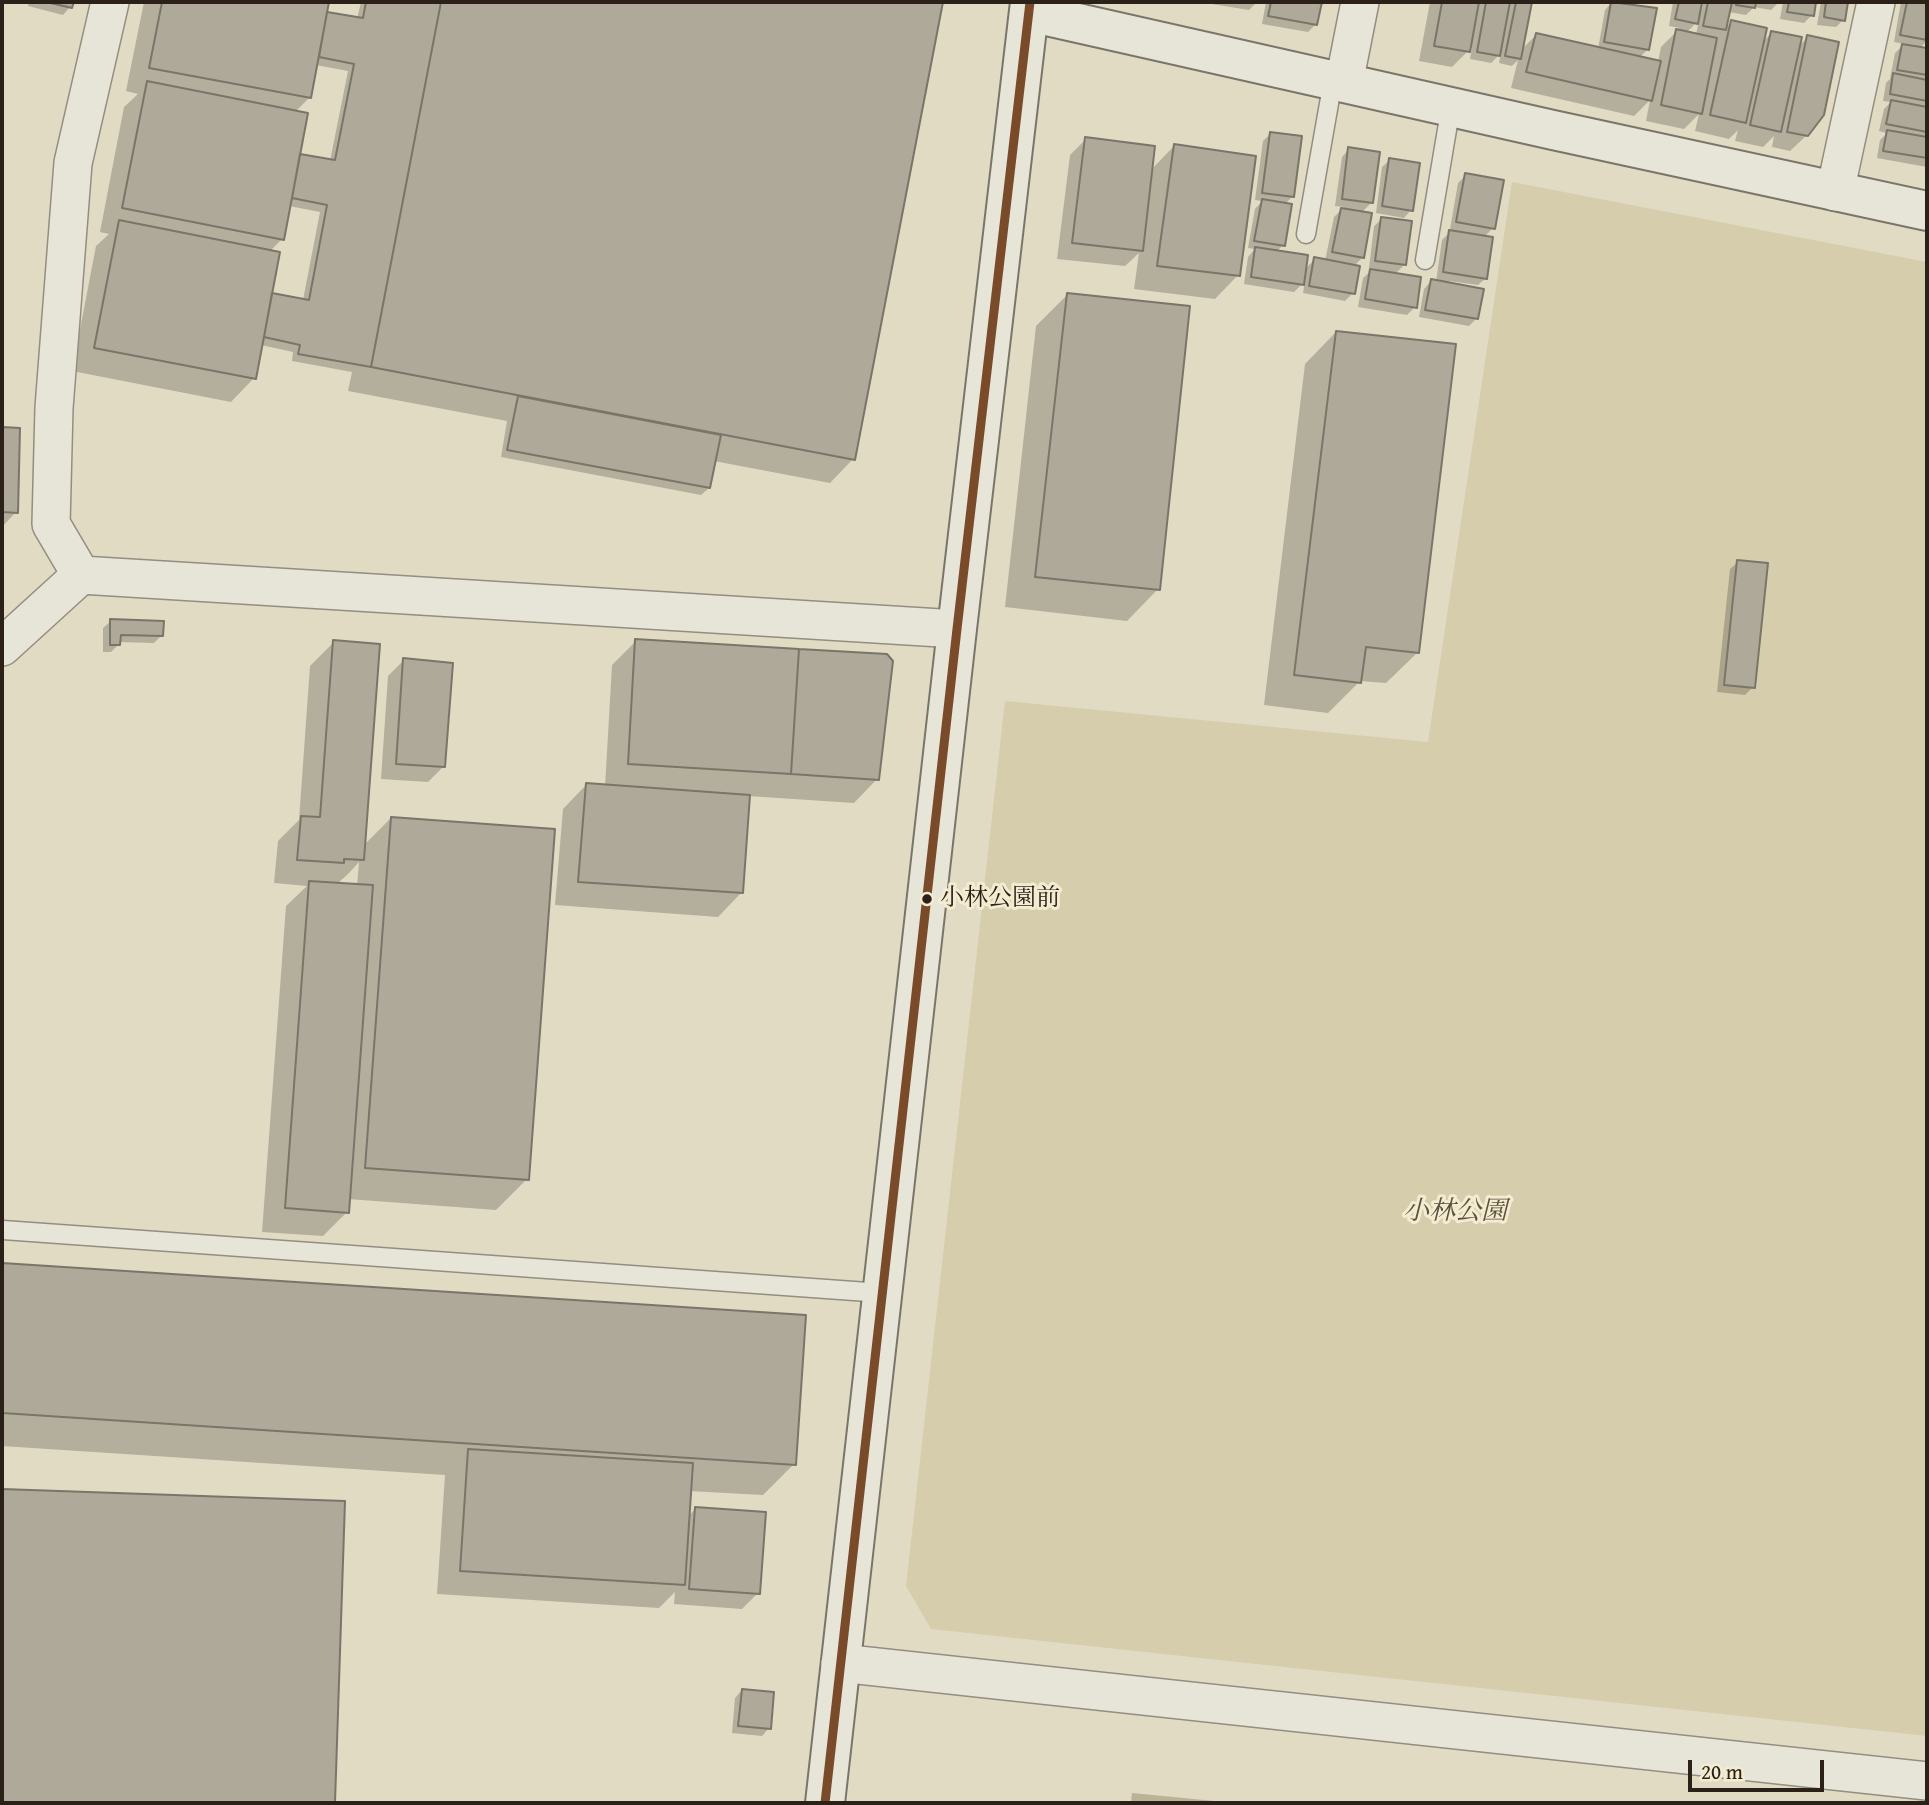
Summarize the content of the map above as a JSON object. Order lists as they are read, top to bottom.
{
  "parks": ["小林公園"],
  "places": ["小林公園前"],
  "scale_bar": "20 m"
}
